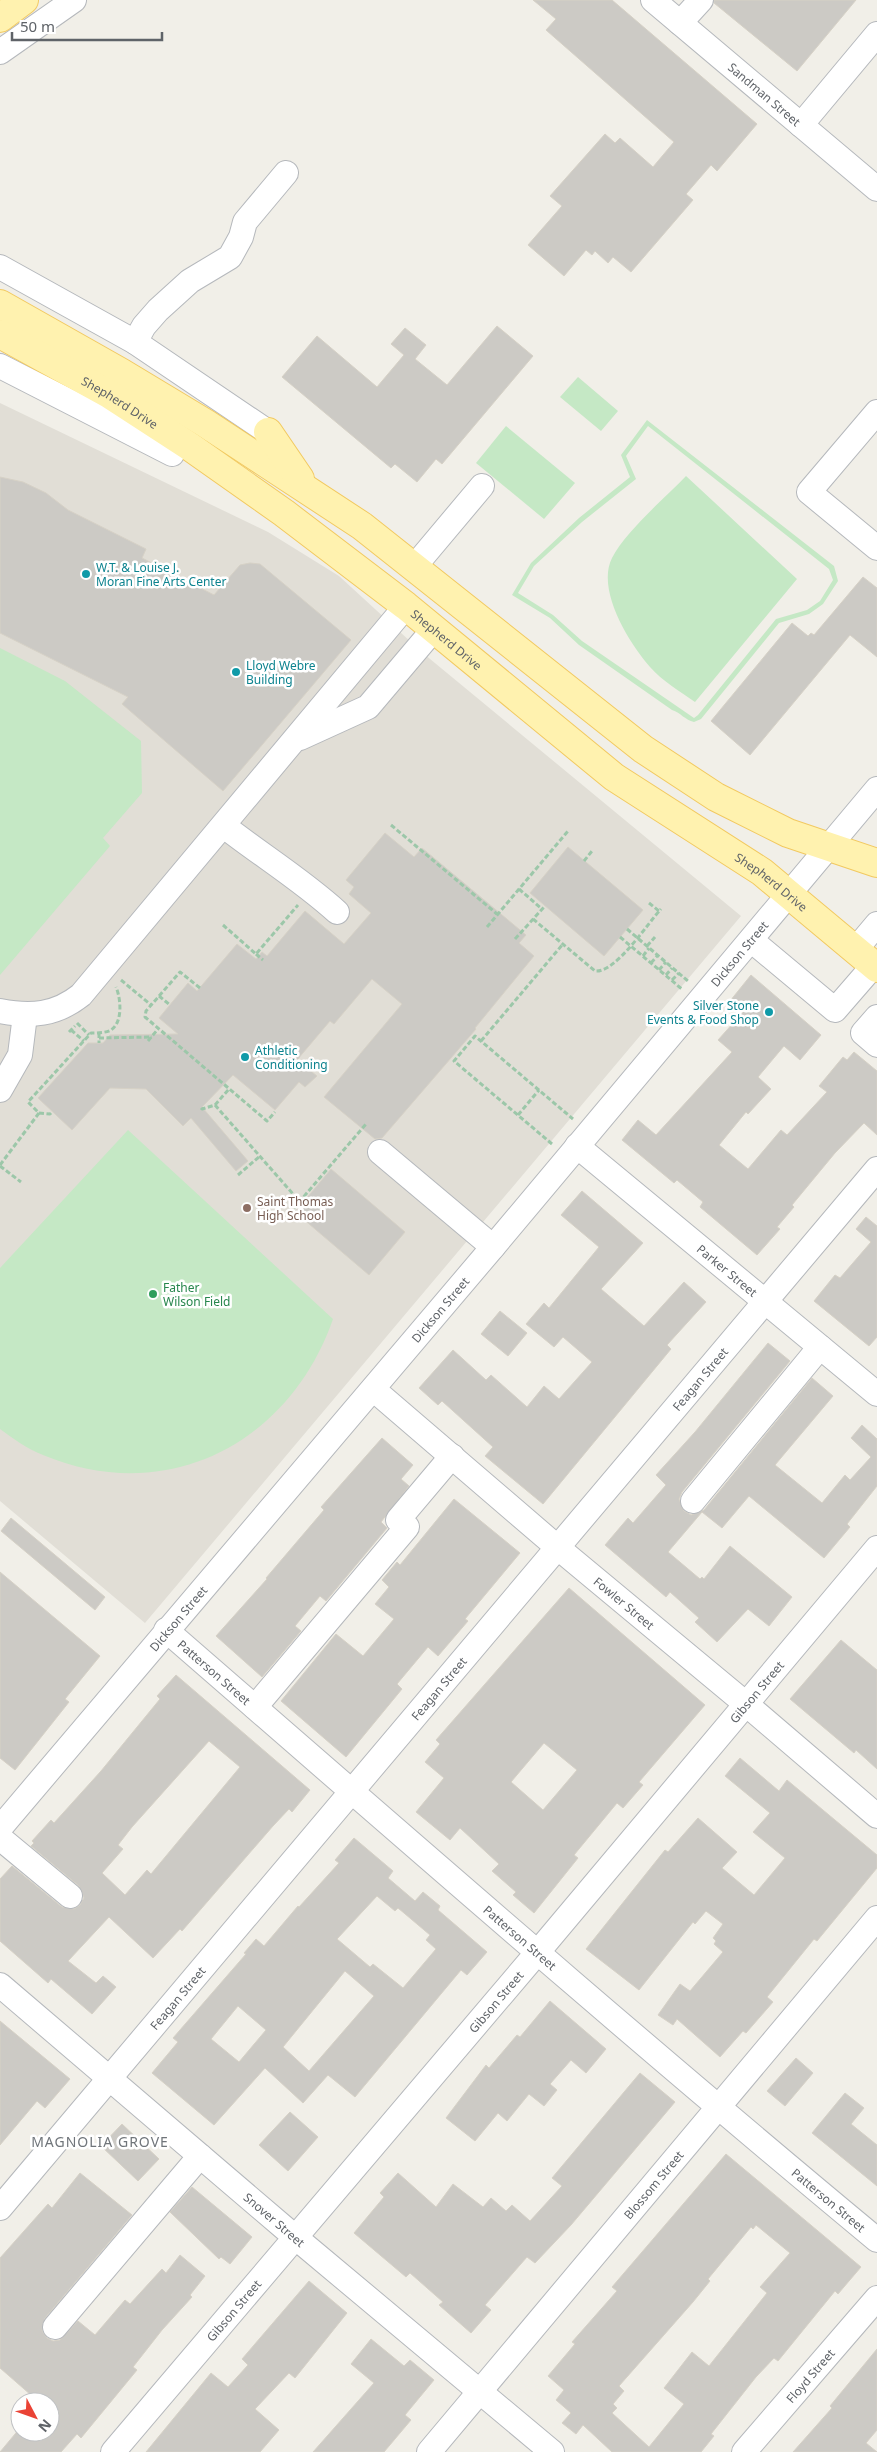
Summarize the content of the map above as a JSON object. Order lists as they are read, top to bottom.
{
  "streets": {
    "main road": ["Shepherd Drive"],
    "street": [
      "Sandman Street",
      "Dickson Street",
      "Parker Street",
      "Feagan Street",
      "Fowler Street",
      "Patterson Street",
      "Gibson Street",
      "Blossom Street",
      "Snover Street",
      "Floyd Street"
    ]
  },
  "crossings": [
    ["Shepherd Drive", "Dickson Street"],
    ["Dickson Street", "Parker Street"],
    ["Dickson Street", "Fowler Street"],
    ["Dickson Street", "Patterson Street"],
    ["Parker Street", "Feagan Street"],
    ["Feagan Street", "Fowler Street"],
    ["Feagan Street", "Patterson Street"],
    ["Feagan Street", "Snover Street"],
    ["Fowler Street", "Gibson Street"],
    ["Patterson Street", "Gibson Street"],
    ["Patterson Street", "Blossom Street"],
    ["Gibson Street", "Snover Street"],
    ["Blossom Street", "Snover Street"]
  ],
  "districts": ["MAGNOLIA GROVE"],
  "places": [
    "W.T. & Louise J. Moran Fine Arts Center",
    "Lloyd Webre Building",
    "Silver Stone Events & Food Shop",
    "Athletic Conditioning",
    "Saint Thomas High School",
    "Father Wilson Field"
  ],
  "scale_bar": "50 m",
  "north": "bottom right"
}
